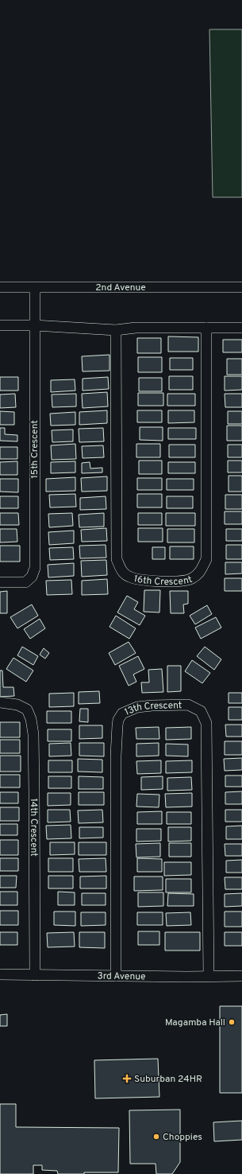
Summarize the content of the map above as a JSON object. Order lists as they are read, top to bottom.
{
  "streets": {
    "street": [
      "2nd Avenue",
      "15th Crescent",
      "16th Crescent",
      "13th Crescent",
      "14th Crescent",
      "3rd Avenue"
    ]
  },
  "crossings": [
    ["2nd Avenue", "15th Crescent"],
    ["13th Crescent", "3rd Avenue"],
    ["14th Crescent", "3rd Avenue"]
  ],
  "places": {
    "other": ["Magamba Hall", "Choppies"],
    "health": ["Suburban 24HR"]
  }
}
